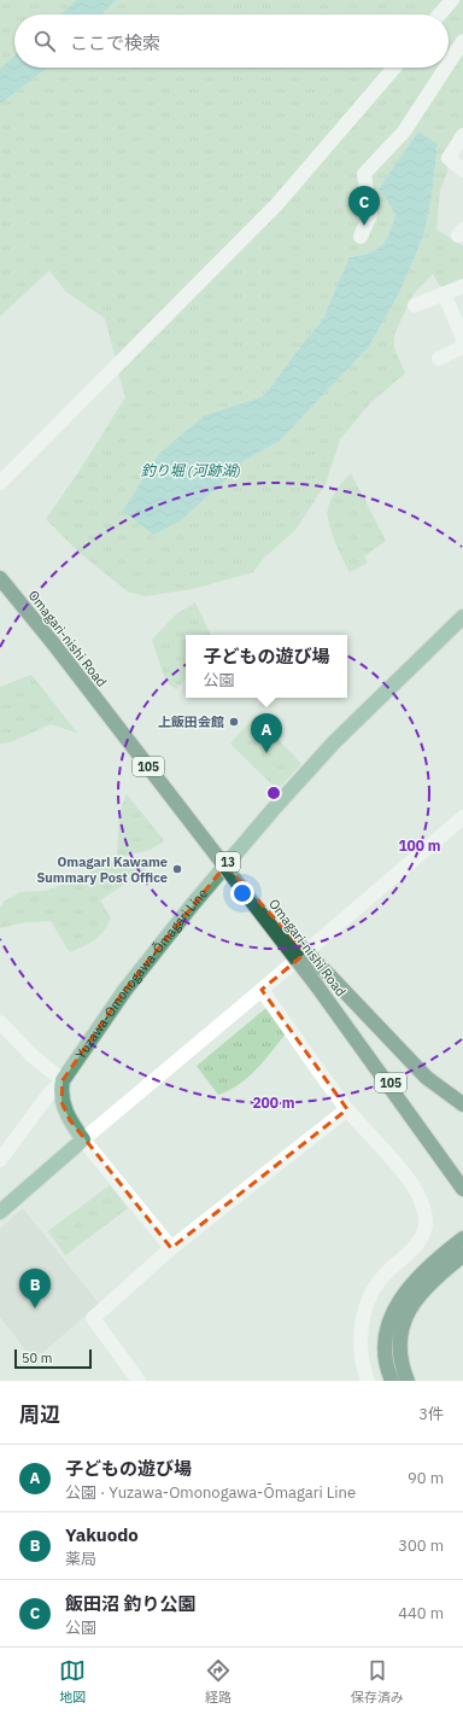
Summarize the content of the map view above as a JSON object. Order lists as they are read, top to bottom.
{
  "streets": {
    "highway": ["Omagari-nishi Road", "105"],
    "main road": ["13", "Yuzawa-Omonogawa-Ōmagari Line"]
  },
  "water": ["釣り堀 (河跡湖)"],
  "places": ["上飯田会館", "Omagari Kawame Summary Post Office"],
  "scale_bar": "50 m",
  "page": {
    "search": "ここで検索",
    "pins": ["C", "A", "B"],
    "popup": ["子どもの遊び場", "公園"],
    "scale": "50 m",
    "heading": ["周辺", "3件"],
    "list": [
      {
        "mark": "A",
        "name": "子どもの遊び場",
        "note": "公園 · Yuzawa-Omonogawa-Ōmagari Line",
        "value": "90 m"
      },
      {
        "mark": "B",
        "name": "Yakuodo",
        "note": "薬局",
        "value": "300 m"
      },
      {
        "mark": "C",
        "name": "飯田沼 釣り公園",
        "note": "公園",
        "value": "440 m"
      }
    ],
    "nav": ["地図", "経路", "保存済み"]
  },
  "rings": ["100 m", "200 m"]
}
